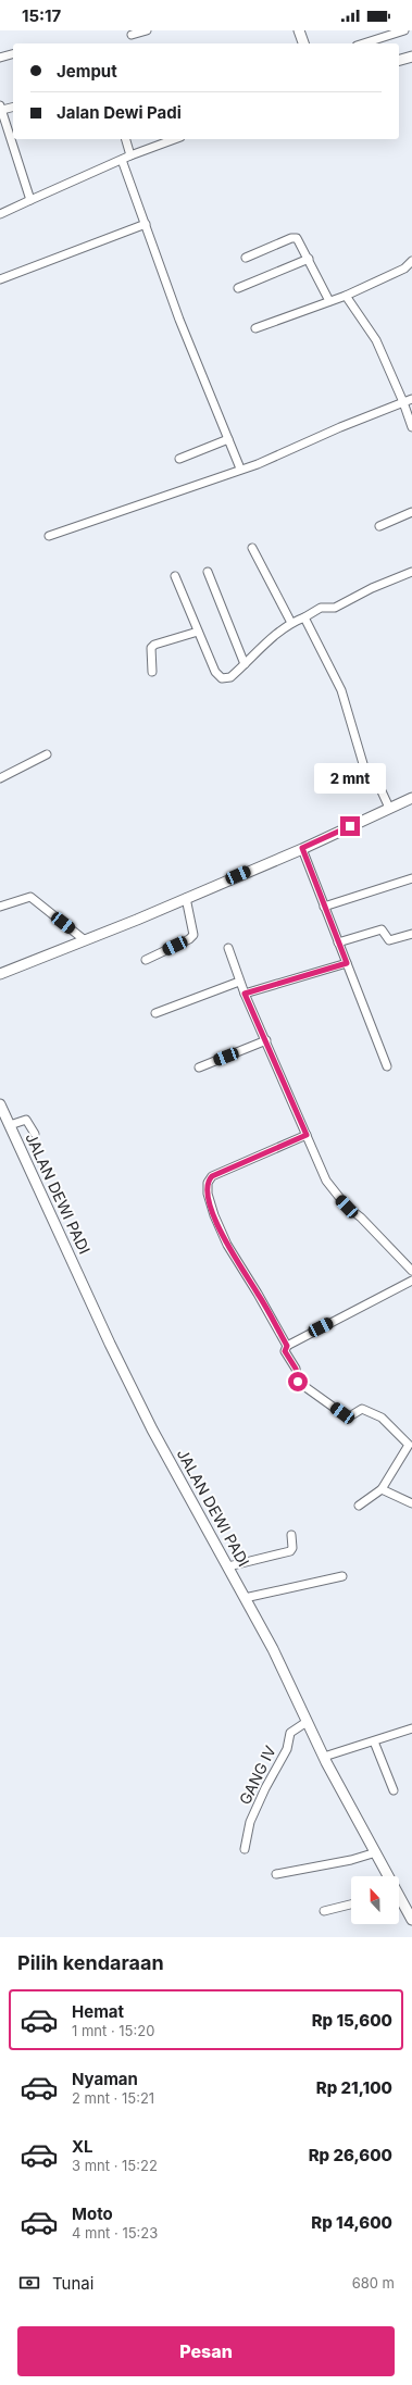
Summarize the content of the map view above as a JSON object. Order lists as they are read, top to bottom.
{
  "streets": {
    "street": ["JALAN DEWI PADI", "GANG IV"]
  },
  "crossings": [
    ["JALAN DEWI PADI", "GANG IV"]
  ],
  "north": "top",
  "page": {
    "status": "15:17",
    "banner": ["Jemput", "Jalan Dewi Padi"],
    "bubble": "2 mnt",
    "heading": "Pilih kendaraan",
    "list": [
      {
        "name": "Hemat",
        "note": "1 mnt · 15:20",
        "value": "Rp 15,600"
      },
      {
        "name": "Nyaman",
        "note": "2 mnt · 15:21",
        "value": "Rp 21,100"
      },
      {
        "name": "XL",
        "note": "3 mnt · 15:22",
        "value": "Rp 26,600"
      },
      {
        "name": "Moto",
        "note": "4 mnt · 15:23",
        "value": "Rp 14,600"
      }
    ],
    "pay": ["Tunai", "680 m"],
    "buttons": "Pesan"
  }
}
